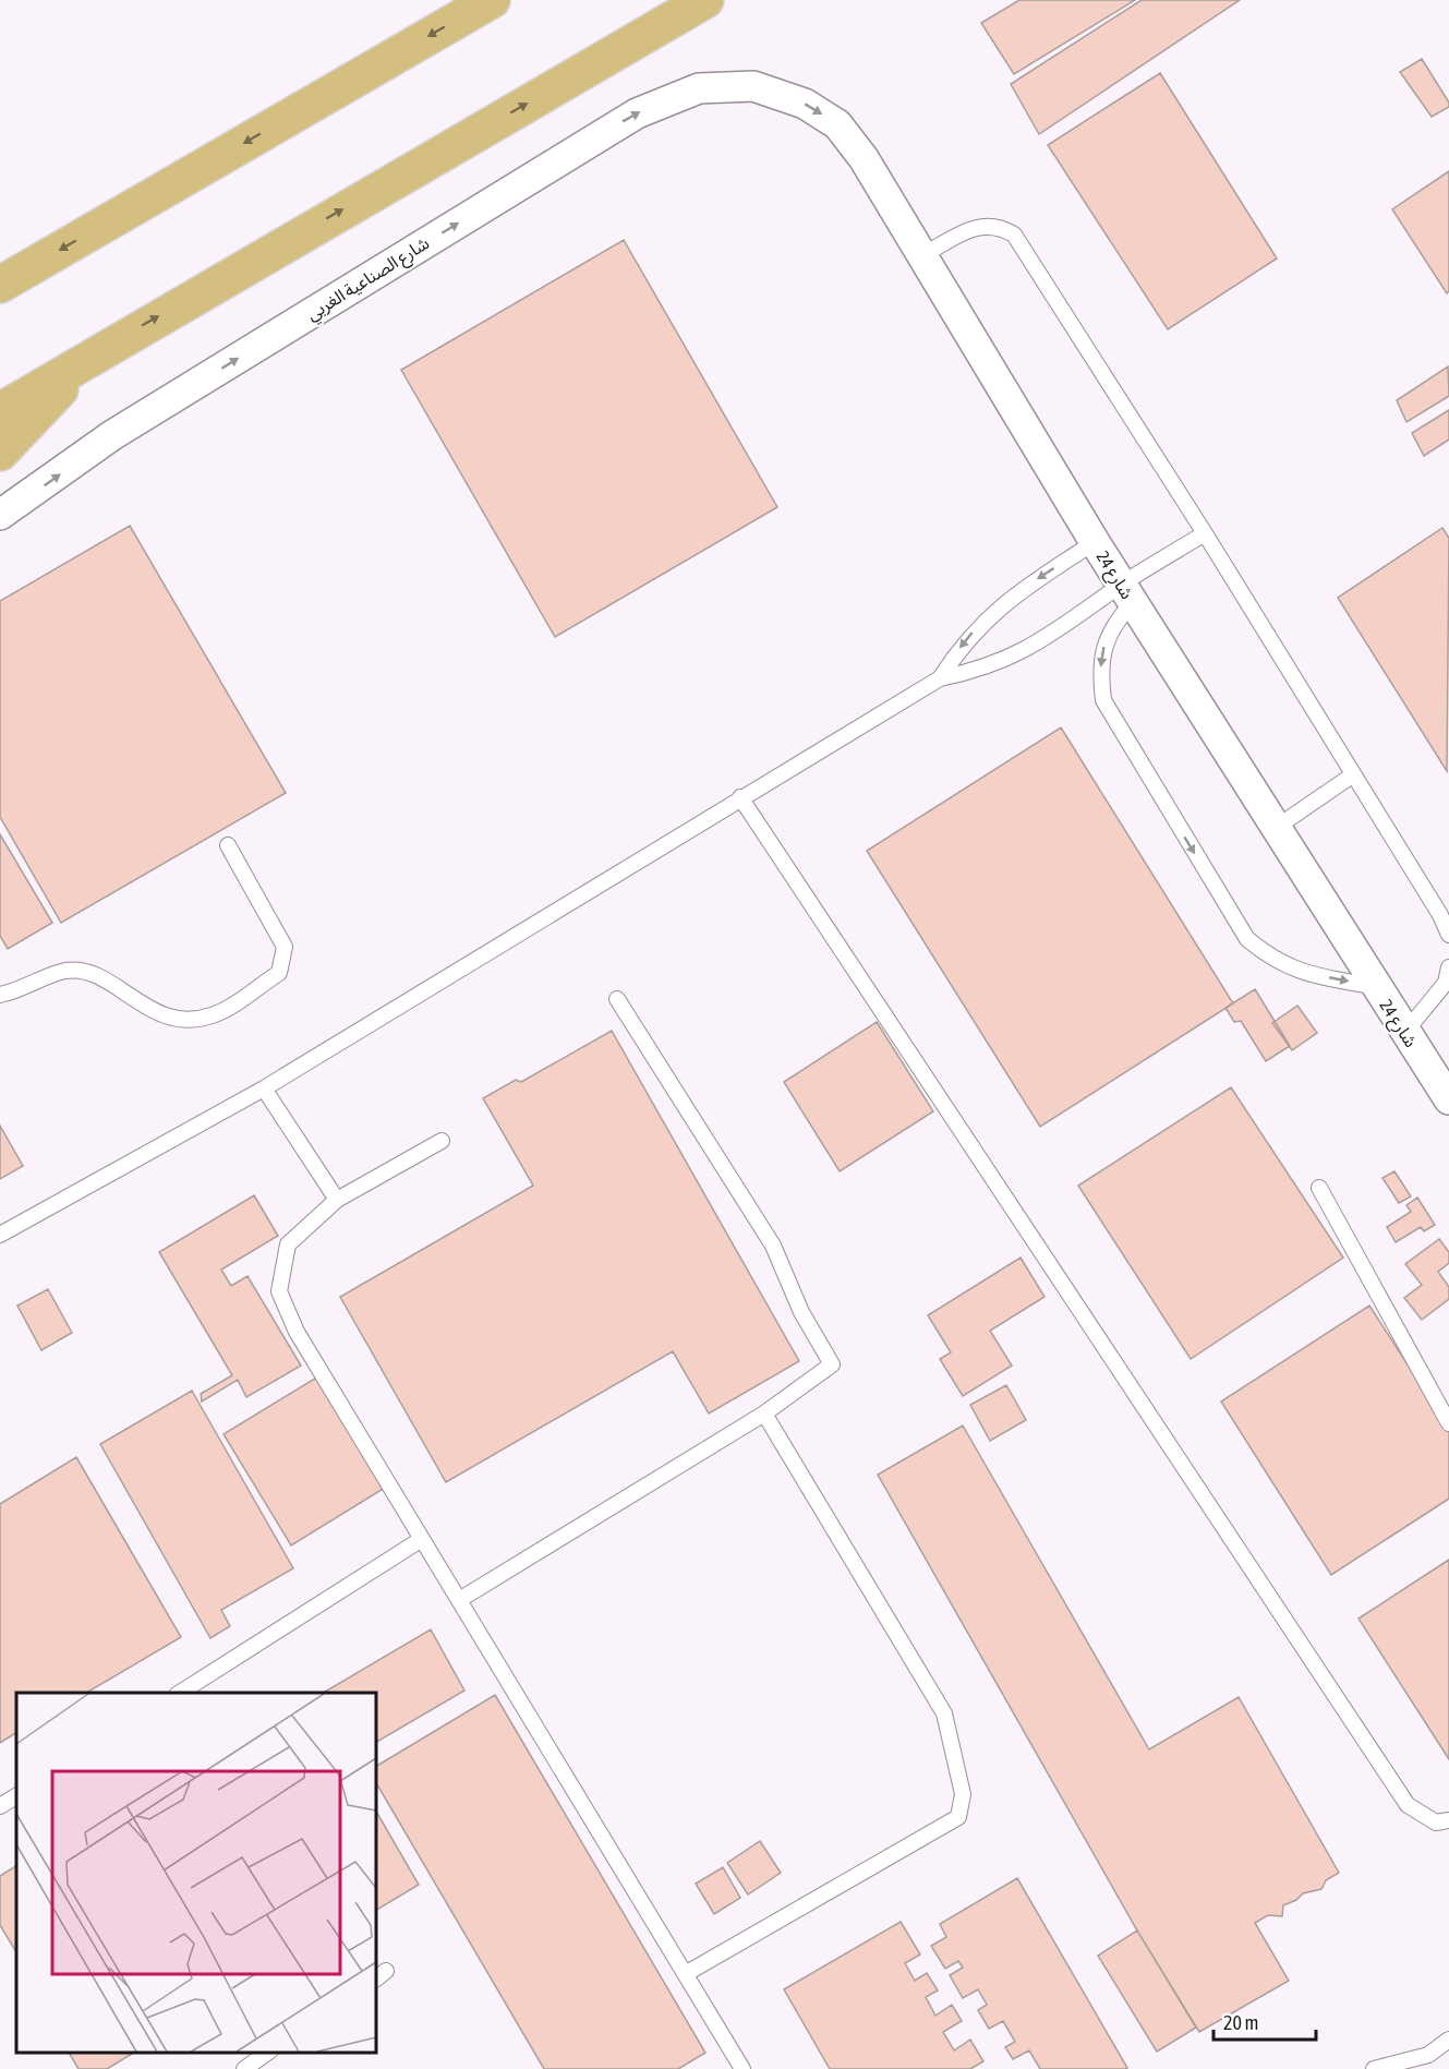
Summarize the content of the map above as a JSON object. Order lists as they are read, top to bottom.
{
  "streets": {
    "street": ["شارع الصناعية الغربي", "شارع 24"]
  },
  "crossings": [
    ["شارع الصناعية الغربي", "شارع 24"]
  ],
  "one_way": ["شارع الصناعية الغربي"],
  "scale_bar": "20 m"
}
